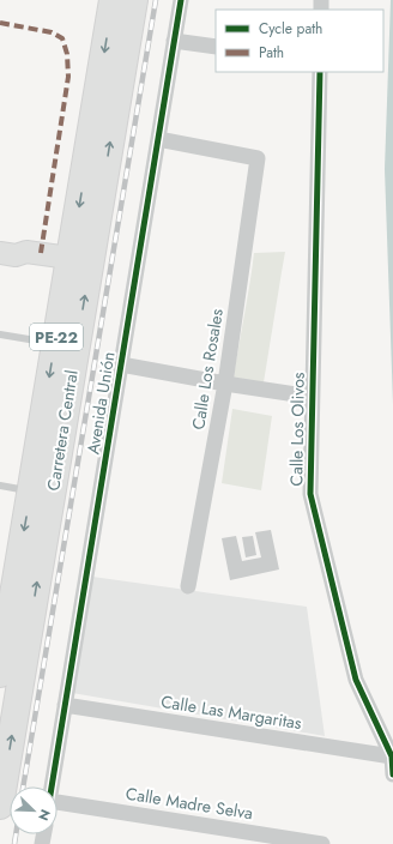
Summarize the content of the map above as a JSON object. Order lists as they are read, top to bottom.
{
  "streets": {
    "highway": ["PE-22", "Carretera Central"],
    "street": [
      "Calle Los Rosales",
      "Avenida Unión",
      "Calle Los Olivos",
      "Calle Las Margaritas",
      "Calle Madre Selva"
    ]
  },
  "crossings": [
    ["Calle Los Rosales", "Avenida Unión"],
    ["Avenida Unión", "Calle Las Margaritas"],
    ["Calle Los Olivos", "Calle Las Margaritas"]
  ],
  "legend": ["Cycle path", "Path"],
  "north": "bottom right"
}
